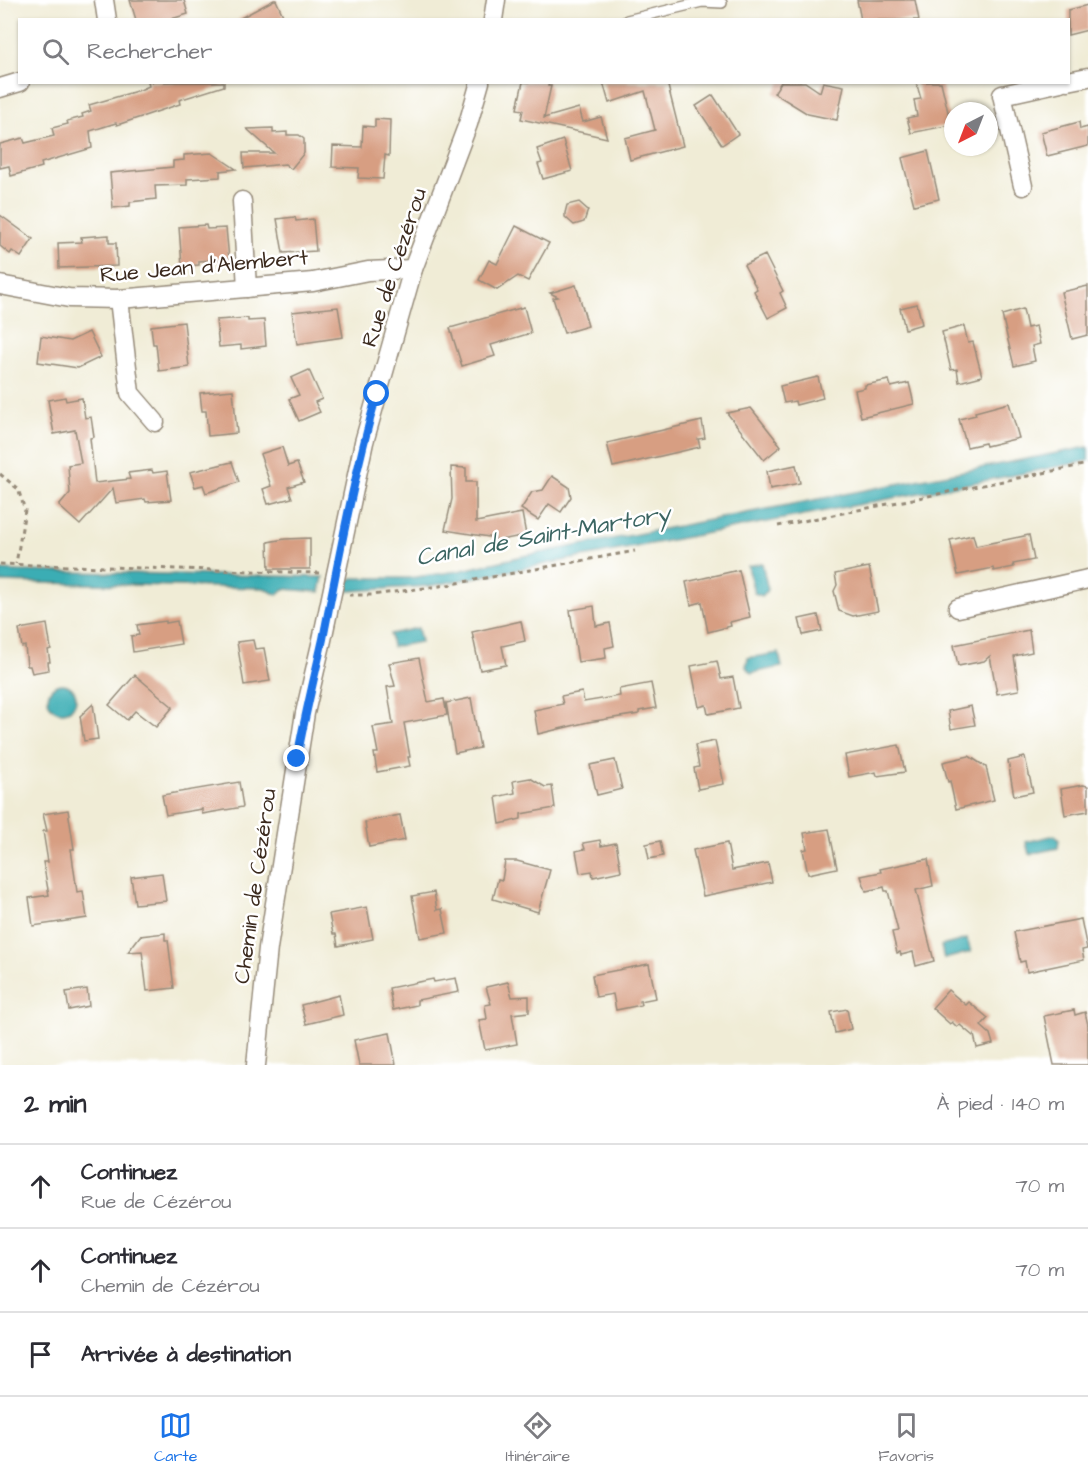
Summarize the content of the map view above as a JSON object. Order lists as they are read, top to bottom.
{
  "streets": {
    "street": ["Rue Jean d'Alembert", "Rue de Cézérou", "Chemin de Cézérou"]
  },
  "crossings": [
    ["Rue Jean d'Alembert", "Rue de Cézérou"],
    ["Rue de Cézérou", "Chemin de Cézérou"]
  ],
  "water": ["Canal de Saint-Martory"],
  "north": "bottom left",
  "page": {
    "search": "Rechercher",
    "heading": ["2 min", "À pied · 140 m"],
    "list": [
      ["Continuez", "Rue de Cézérou", "70 m"],
      ["Continuez", "Chemin de Cézérou", "70 m"],
      "Arrivée à destination"
    ],
    "nav": ["Carte", "Itinéraire", "Favoris"]
  }
}
